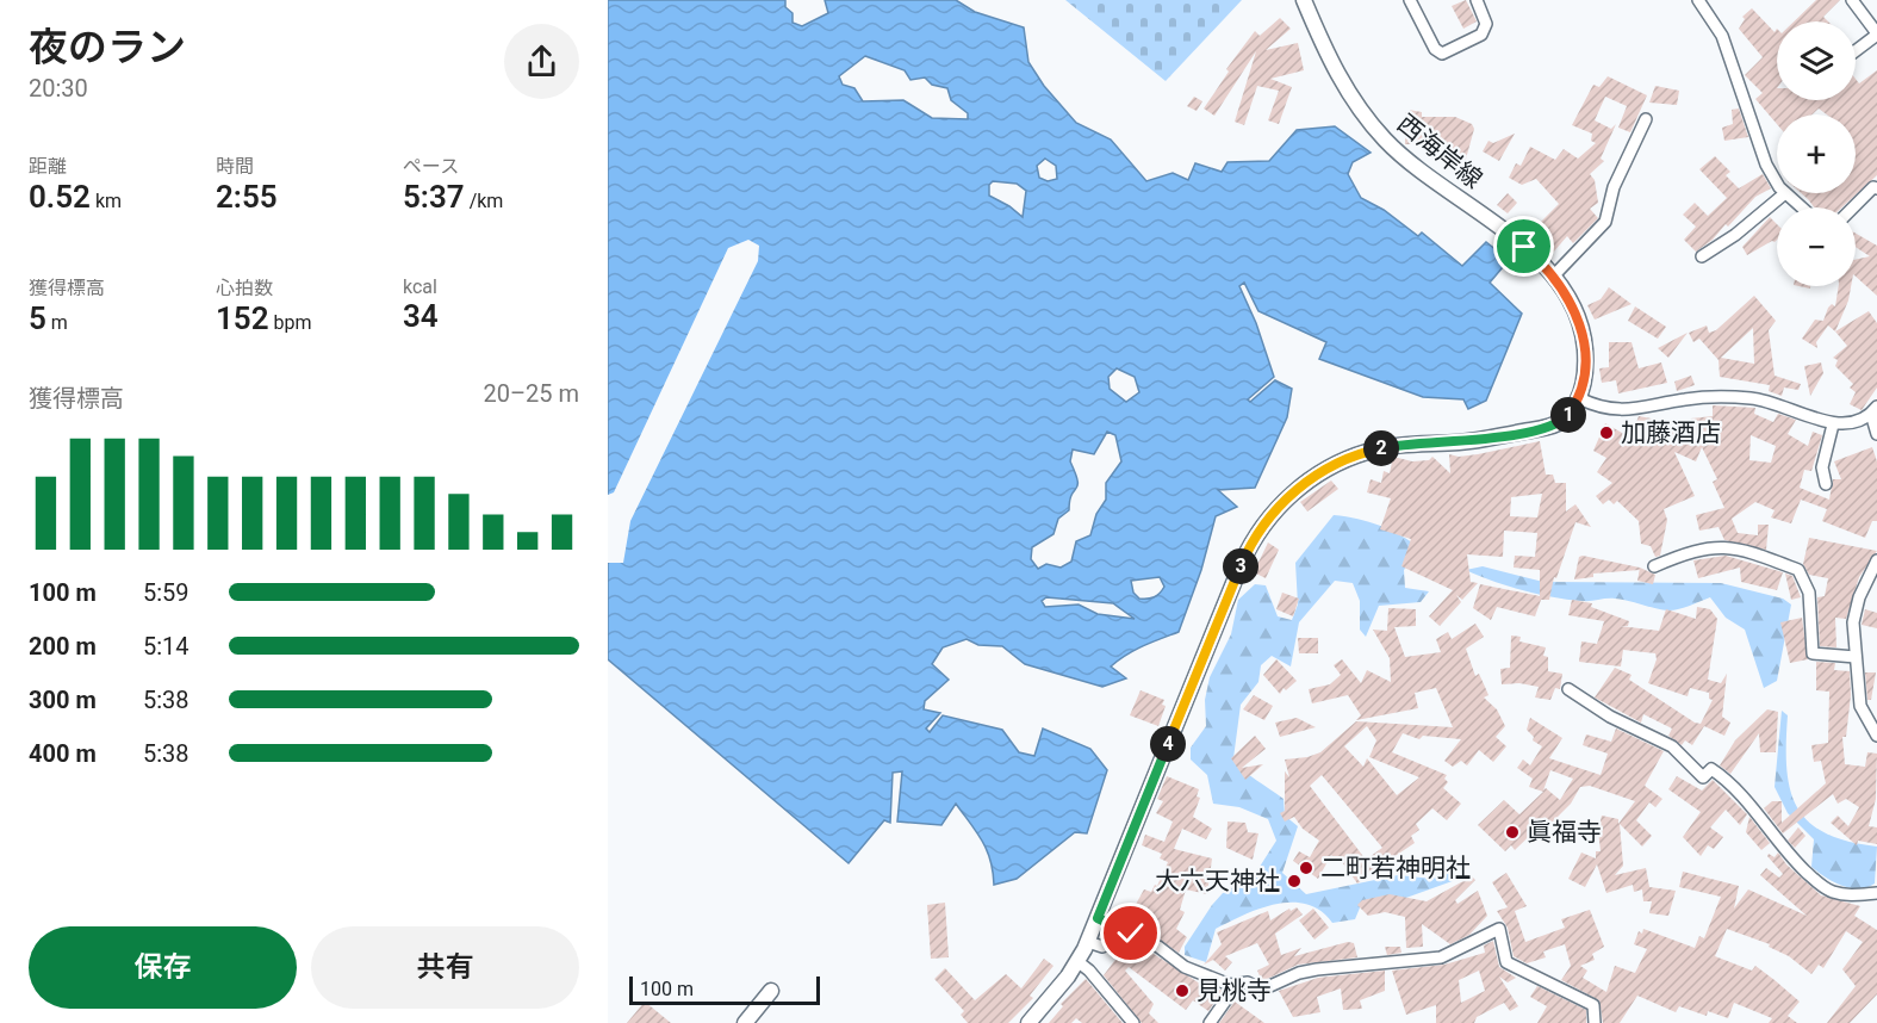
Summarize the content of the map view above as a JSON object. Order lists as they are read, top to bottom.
{
  "streets": {
    "street": ["西海岸線"]
  },
  "places": [
    "加藤酒店",
    "眞福寺",
    "二町若神明社",
    "大六天神社",
    "見桃寺"
  ],
  "scale_bar": "100 m",
  "page": {
    "heading": ["夜のラン", "20:30"],
    "map_buttons": ["+", "−"],
    "stats": [
      ["距離", "0.52 km"],
      ["時間", "2:55"],
      ["ペース", "5:37 /km"],
      ["獲得標高", "5 m"],
      ["心拍数", "152 bpm"],
      ["kcal", "34"]
    ],
    "chart": ["獲得標高", "20–25 m"],
    "pins": [
      "1",
      "2",
      "3",
      "4"
    ],
    "list": [
      {
        "name": "100 m",
        "note": "5:59"
      },
      {
        "name": "200 m",
        "note": "5:14"
      },
      {
        "name": "300 m",
        "note": "5:38"
      },
      {
        "name": "400 m",
        "note": "5:38"
      }
    ],
    "buttons": ["保存", "共有"],
    "scale": "100 m"
  }
}
